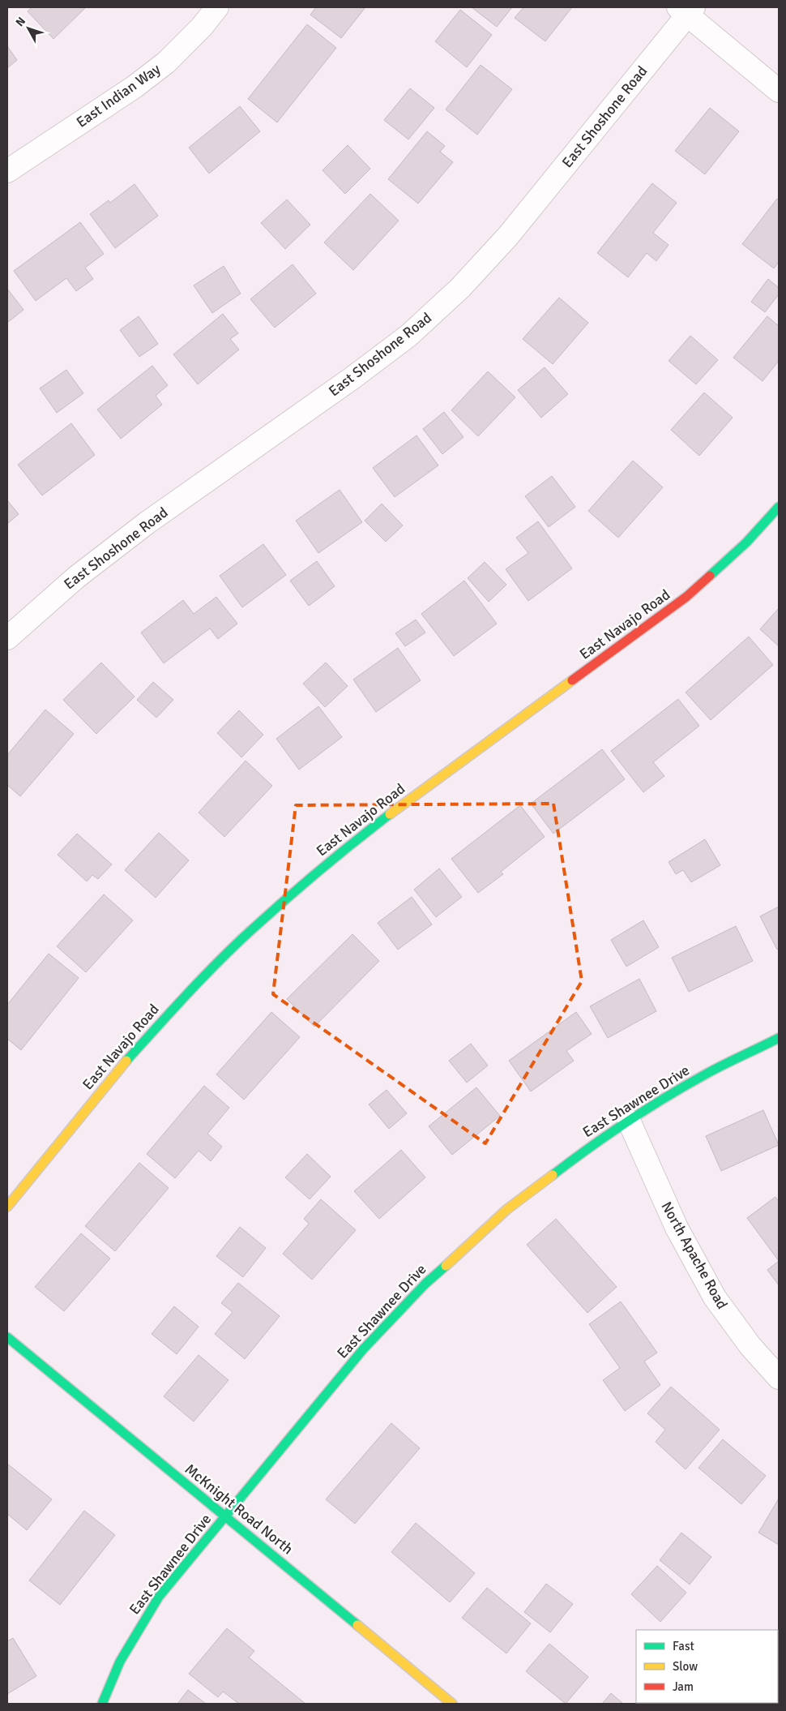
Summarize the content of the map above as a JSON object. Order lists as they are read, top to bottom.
{
  "streets": {
    "street": [
      "East Indian Way",
      "East Shoshone Road",
      "East Navajo Road",
      "East Shawnee Drive",
      "North Apache Road",
      "McKnight Road North"
    ]
  },
  "crossings": [
    ["East Shawnee Drive", "North Apache Road"],
    ["East Shawnee Drive", "McKnight Road North"]
  ],
  "legend": ["Fast", "Slow", "Jam"],
  "north": "top left"
}
